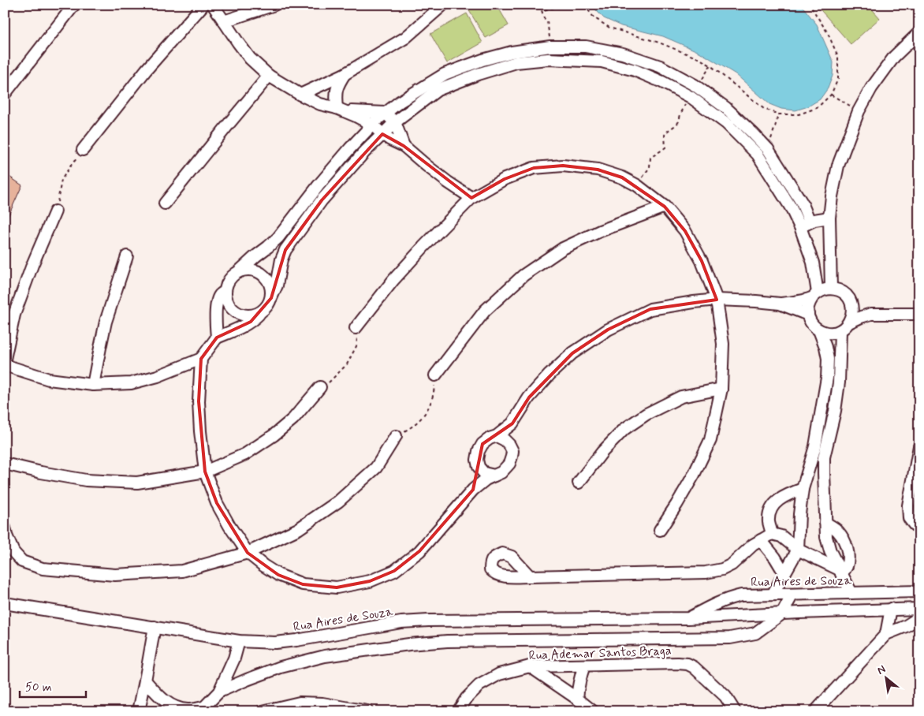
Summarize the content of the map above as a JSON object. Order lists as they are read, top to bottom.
{
  "streets": {
    "street": ["Rua Aires de Souza", "Rua Ademar Santos Braga"]
  },
  "scale_bar": "50 m",
  "north": "top left"
}
